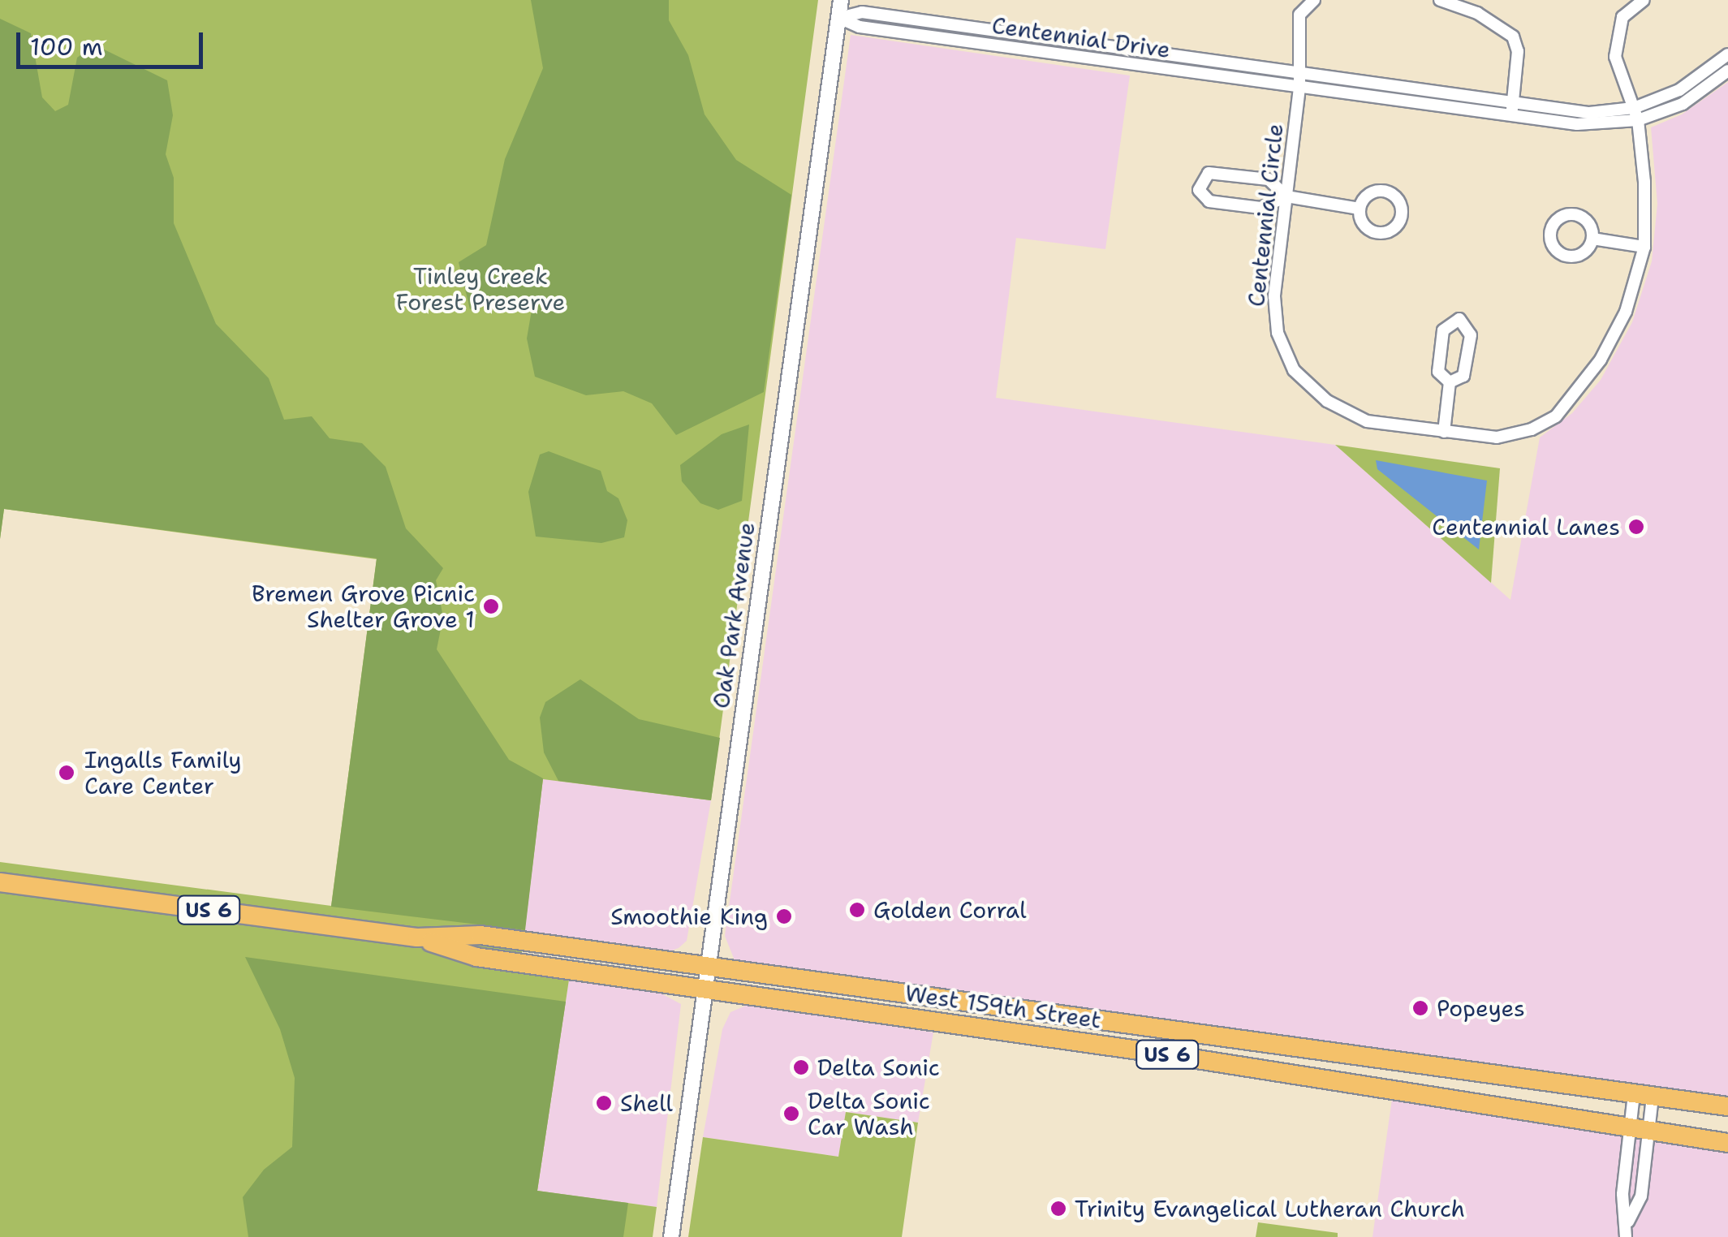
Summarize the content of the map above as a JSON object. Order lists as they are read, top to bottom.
{
  "streets": {
    "main road": ["US 6", "West 159th Street"],
    "street": ["Centennial Drive", "Centennial Circle", "Oak Park Avenue"]
  },
  "crossings": [
    ["Centennial Drive", "Centennial Circle"],
    ["Centennial Drive", "Oak Park Avenue"],
    ["Oak Park Avenue", "West 159th Street"]
  ],
  "parks": ["Tinley Creek Forest Preserve"],
  "places": [
    "Centennial Lanes",
    "Bremen Grove Picnic Shelter Grove 1",
    "Ingalls Family Care Center",
    "Golden Corral",
    "Smoothie King",
    "Popeyes",
    "Delta Sonic",
    "Shell",
    "Delta Sonic Car Wash",
    "Trinity Evangelical Lutheran Church"
  ],
  "scale_bar": "100 m"
}
